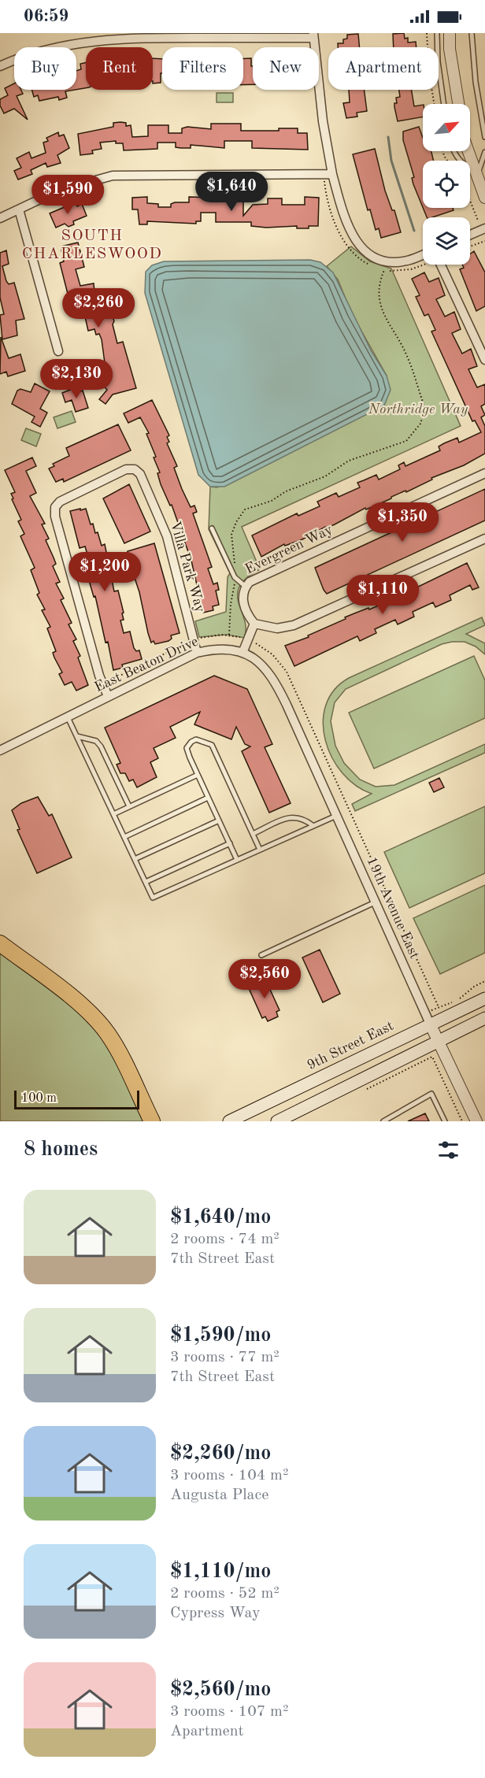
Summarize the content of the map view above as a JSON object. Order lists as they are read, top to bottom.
{
  "streets": {
    "main road": ["9th Street East"],
    "street": [
      "Evergreen Way",
      "Villa Park Way",
      "East Beaton Drive",
      "19th Avenue East"
    ]
  },
  "crossings": [
    ["Villa Park Way", "East Beaton Drive"],
    ["East Beaton Drive", "19th Avenue East"],
    ["19th Avenue East", "9th Street East"]
  ],
  "districts": ["SOUTH CHARLESWOOD"],
  "parks": ["Northridge Way"],
  "scale_bar": "100 m",
  "north": "top right",
  "page": {
    "status": "06:59",
    "chip": [
      "Buy",
      "Rent",
      "Filters",
      "New",
      "Apartment"
    ],
    "price": [
      "$1,640",
      "$1,590",
      "$2,260",
      "$2,130",
      "$1,350",
      "$1,200",
      "$1,110",
      "$2,560"
    ],
    "scale": "100 m",
    "heading": "8 homes",
    "list": [
      {
        "name": "$1,640/mo",
        "note": "2 rooms · 74 m² · 7th Street East"
      },
      {
        "name": "$1,590/mo",
        "note": "3 rooms · 77 m² · 7th Street East"
      },
      {
        "name": "$2,260/mo",
        "note": "3 rooms · 104 m² · Augusta Place"
      },
      {
        "name": "$1,110/mo",
        "note": "2 rooms · 52 m² · Cypress Way"
      },
      {
        "name": "$2,560/mo",
        "note": "3 rooms · 107 m² · Apartment"
      }
    ]
  }
}
